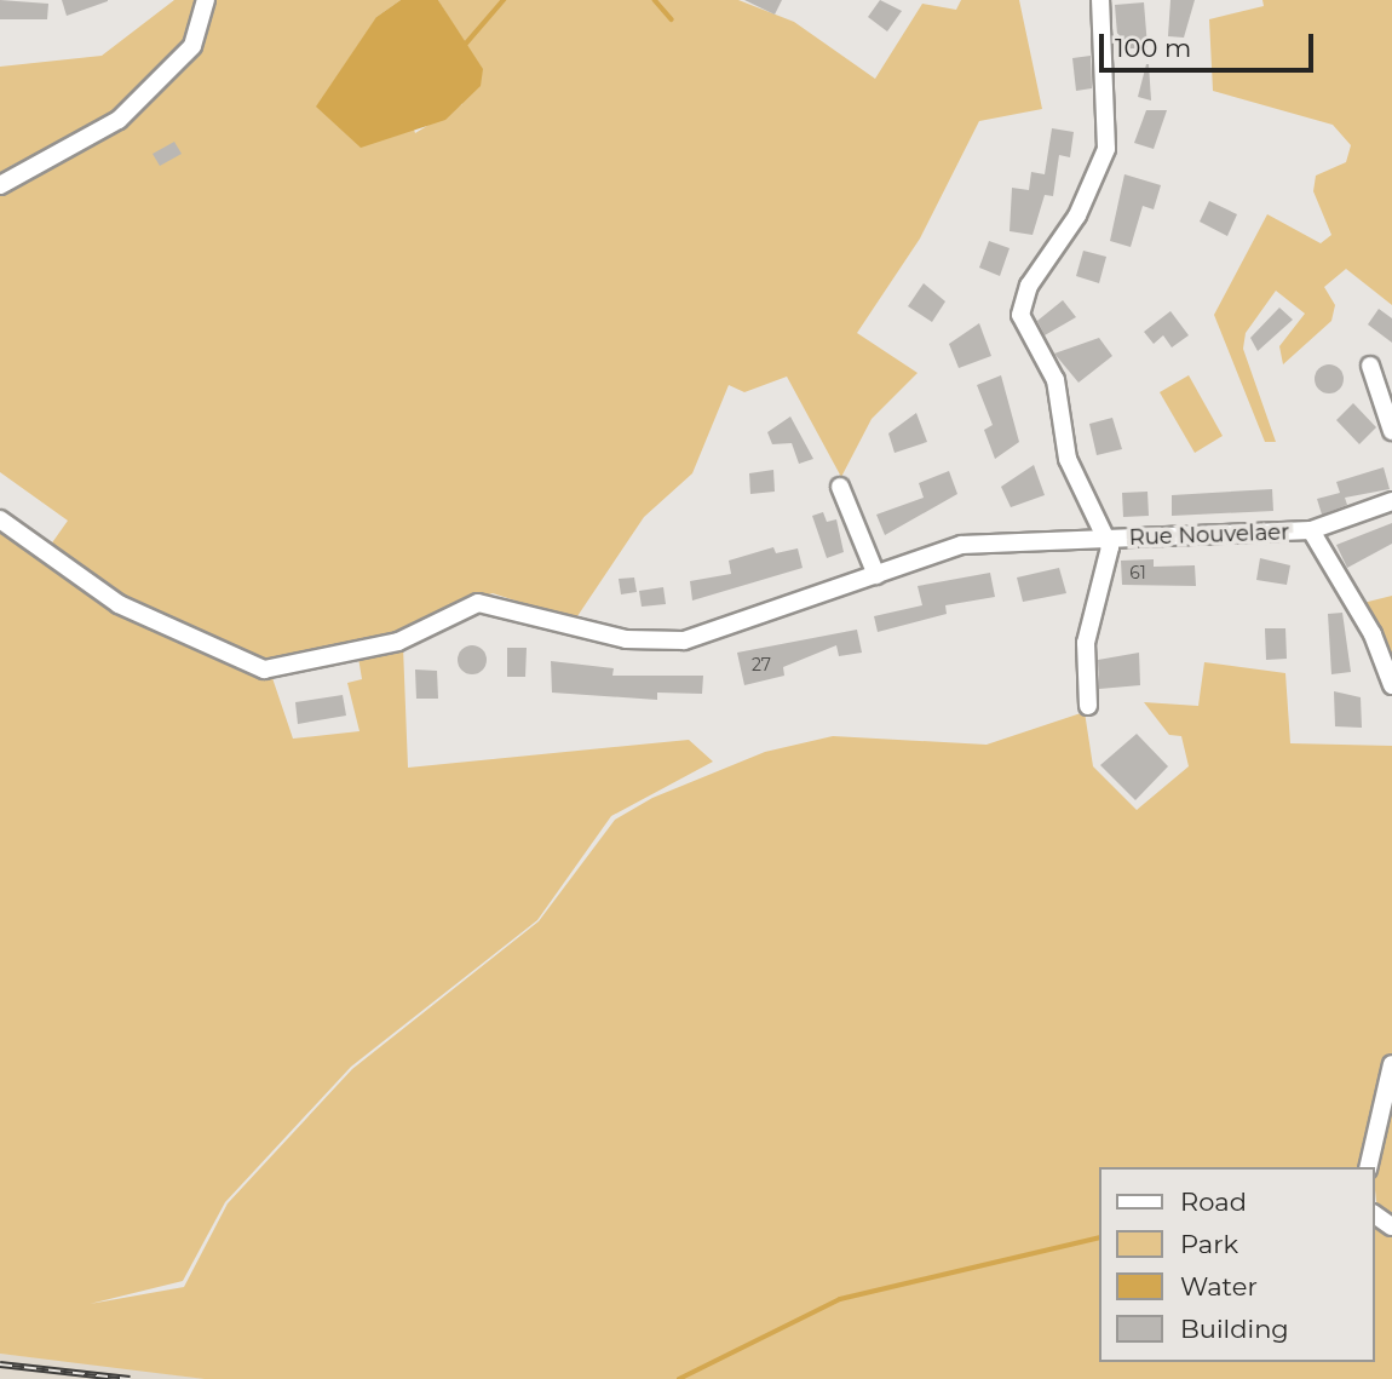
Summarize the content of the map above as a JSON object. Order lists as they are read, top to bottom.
{
  "streets": {
    "street": ["Rue Nouvelaer"]
  },
  "house_numbers": ["61", "27"],
  "legend": [
    "Road",
    "Park",
    "Water",
    "Building"
  ],
  "scale_bar": "100 m"
}
